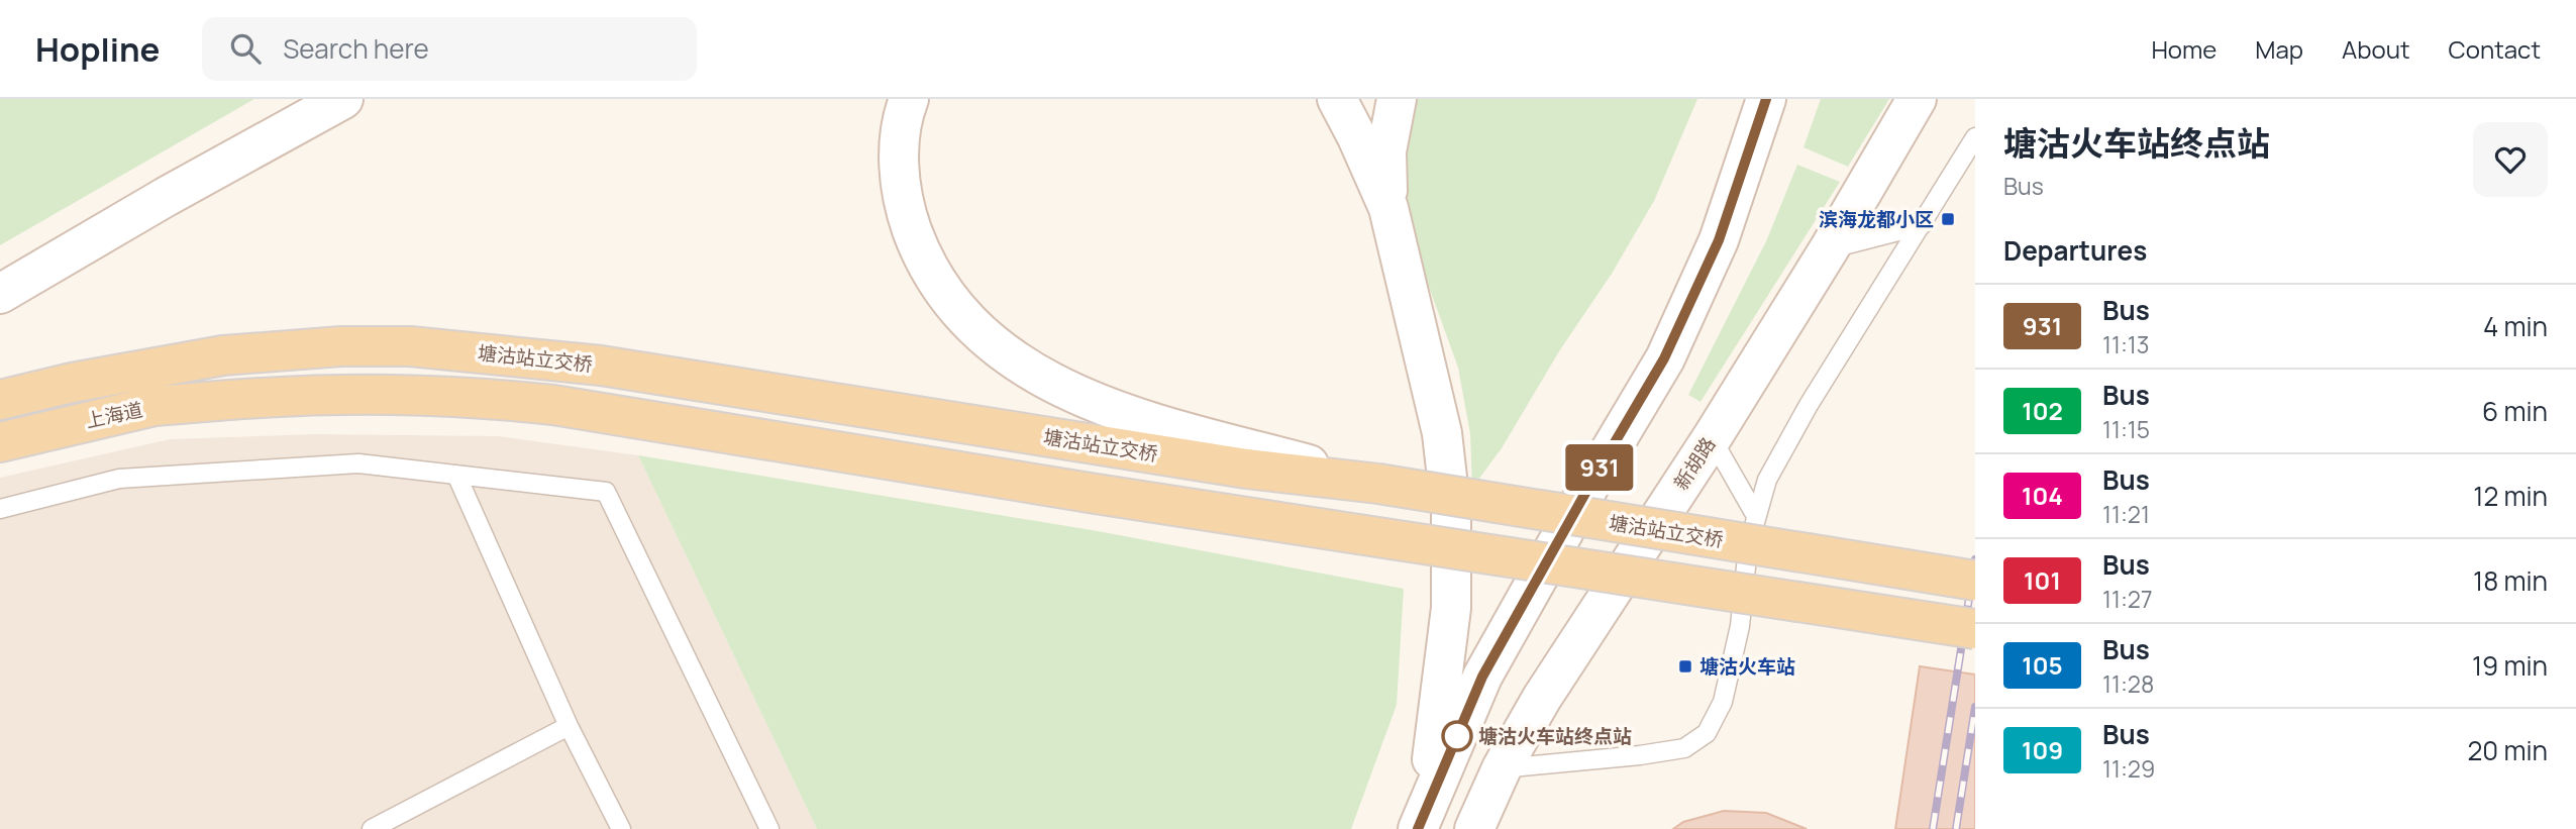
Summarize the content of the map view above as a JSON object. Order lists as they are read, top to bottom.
{
  "streets": {
    "main road": ["塘沽站立交桥", "上海道", "新胡路"]
  },
  "crossings": [
    ["塘沽站立交桥", "上海道"]
  ],
  "places": {
    "transit": ["滨海龙都小区", "塘沽火车站"],
    "other": ["塘沽火车站终点站"]
  },
  "lines": ["bus line 931"],
  "page": {
    "header": "Hopline",
    "search": "Search here",
    "nav": [
      "Home",
      "Map",
      "About",
      "Contact"
    ],
    "on_map": "931",
    "heading": [
      ["塘沽火车站终点站", "Bus"],
      "Departures"
    ],
    "list": [
      {
        "mark": "931",
        "name": "Bus",
        "note": "11:13",
        "value": "4 min"
      },
      {
        "mark": "102",
        "name": "Bus",
        "note": "11:15",
        "value": "6 min"
      },
      {
        "mark": "104",
        "name": "Bus",
        "note": "11:21",
        "value": "12 min"
      },
      {
        "mark": "101",
        "name": "Bus",
        "note": "11:27",
        "value": "18 min"
      },
      {
        "mark": "105",
        "name": "Bus",
        "note": "11:28",
        "value": "19 min"
      },
      {
        "mark": "109",
        "name": "Bus",
        "note": "11:29",
        "value": "20 min"
      }
    ]
  }
}
